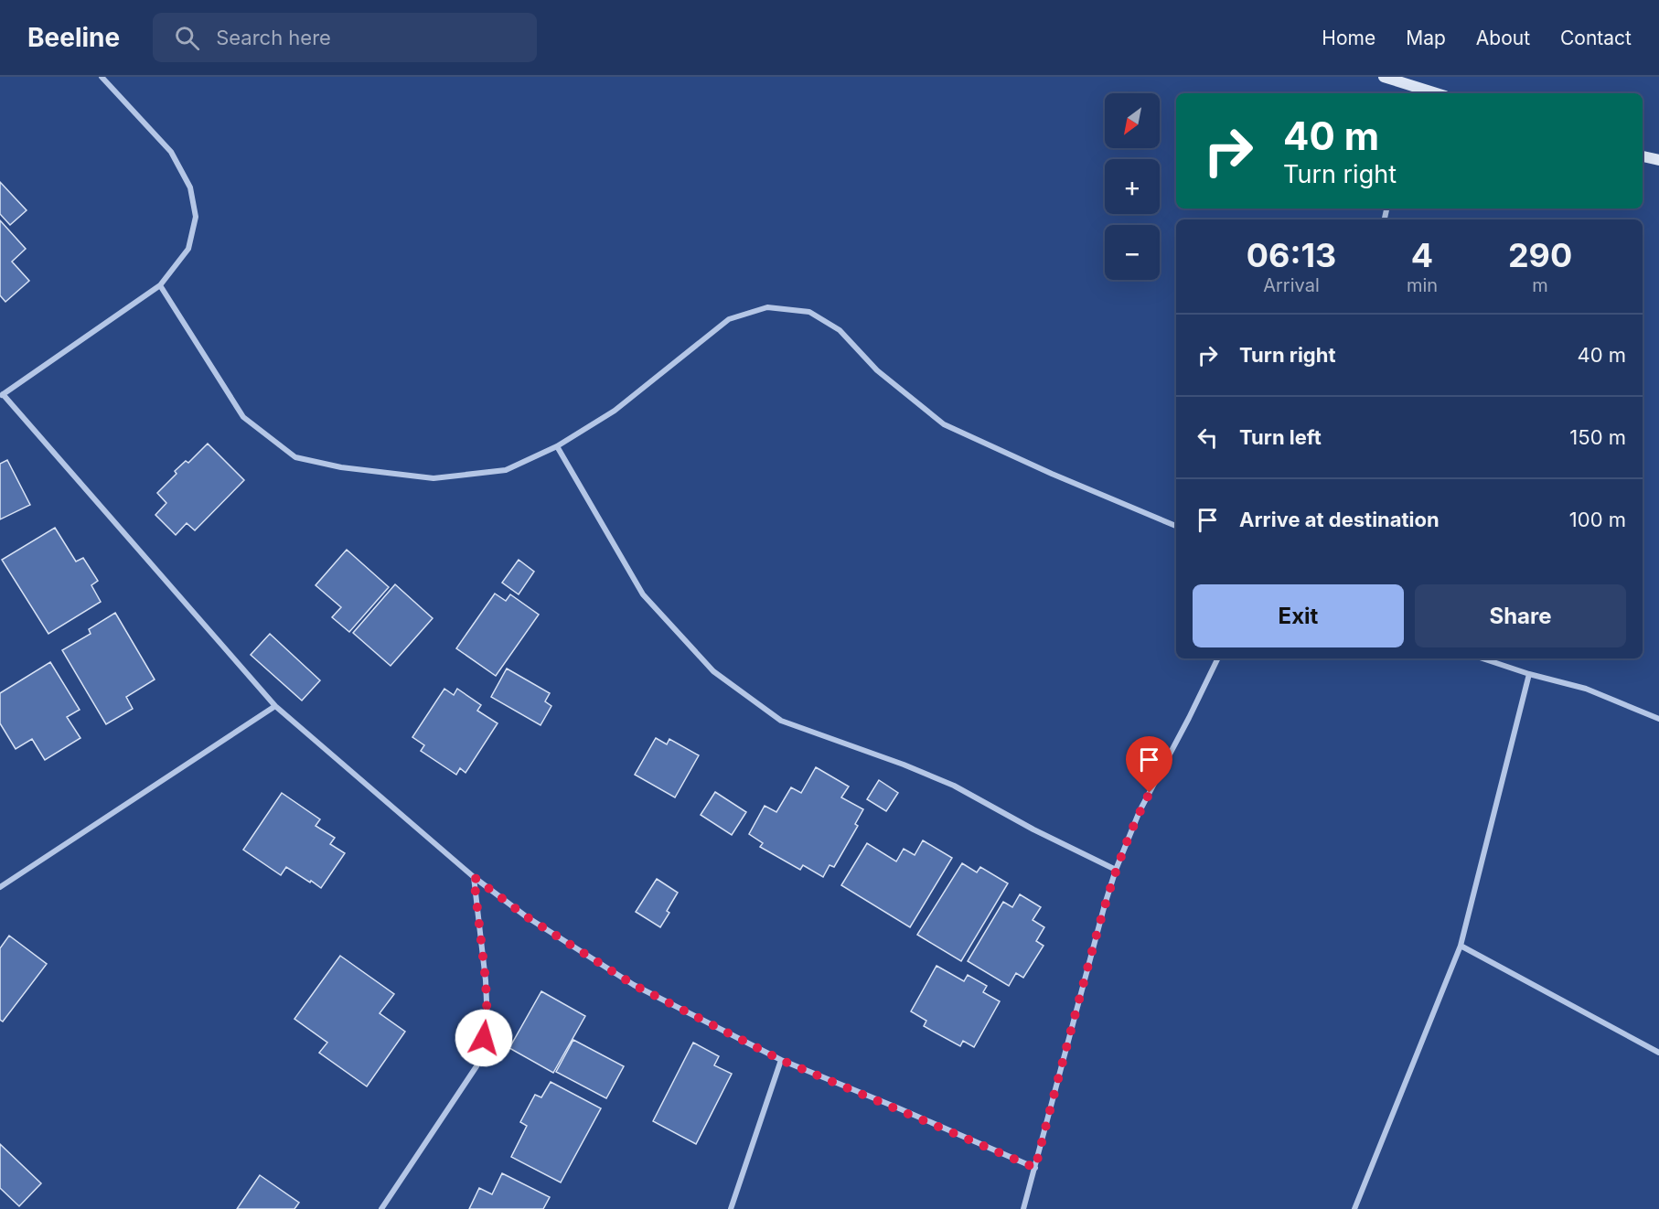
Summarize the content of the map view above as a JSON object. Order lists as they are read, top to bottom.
{
  "north": "bottom left",
  "page": {
    "header": "Beeline",
    "search": "Search here",
    "nav": [
      "Home",
      "Map",
      "About",
      "Contact"
    ],
    "map_buttons": ["+", "−"],
    "turn": ["40 m", "Turn right"],
    "eta": [
      "06:13",
      "Arrival",
      "4",
      "min",
      "290",
      "m"
    ],
    "list": [
      {
        "name": "Turn right",
        "value": "40 m"
      },
      {
        "name": "Turn left",
        "value": "150 m"
      },
      {
        "name": "Arrive at destination",
        "value": "100 m"
      }
    ],
    "buttons": ["Exit", "Share"]
  }
}
